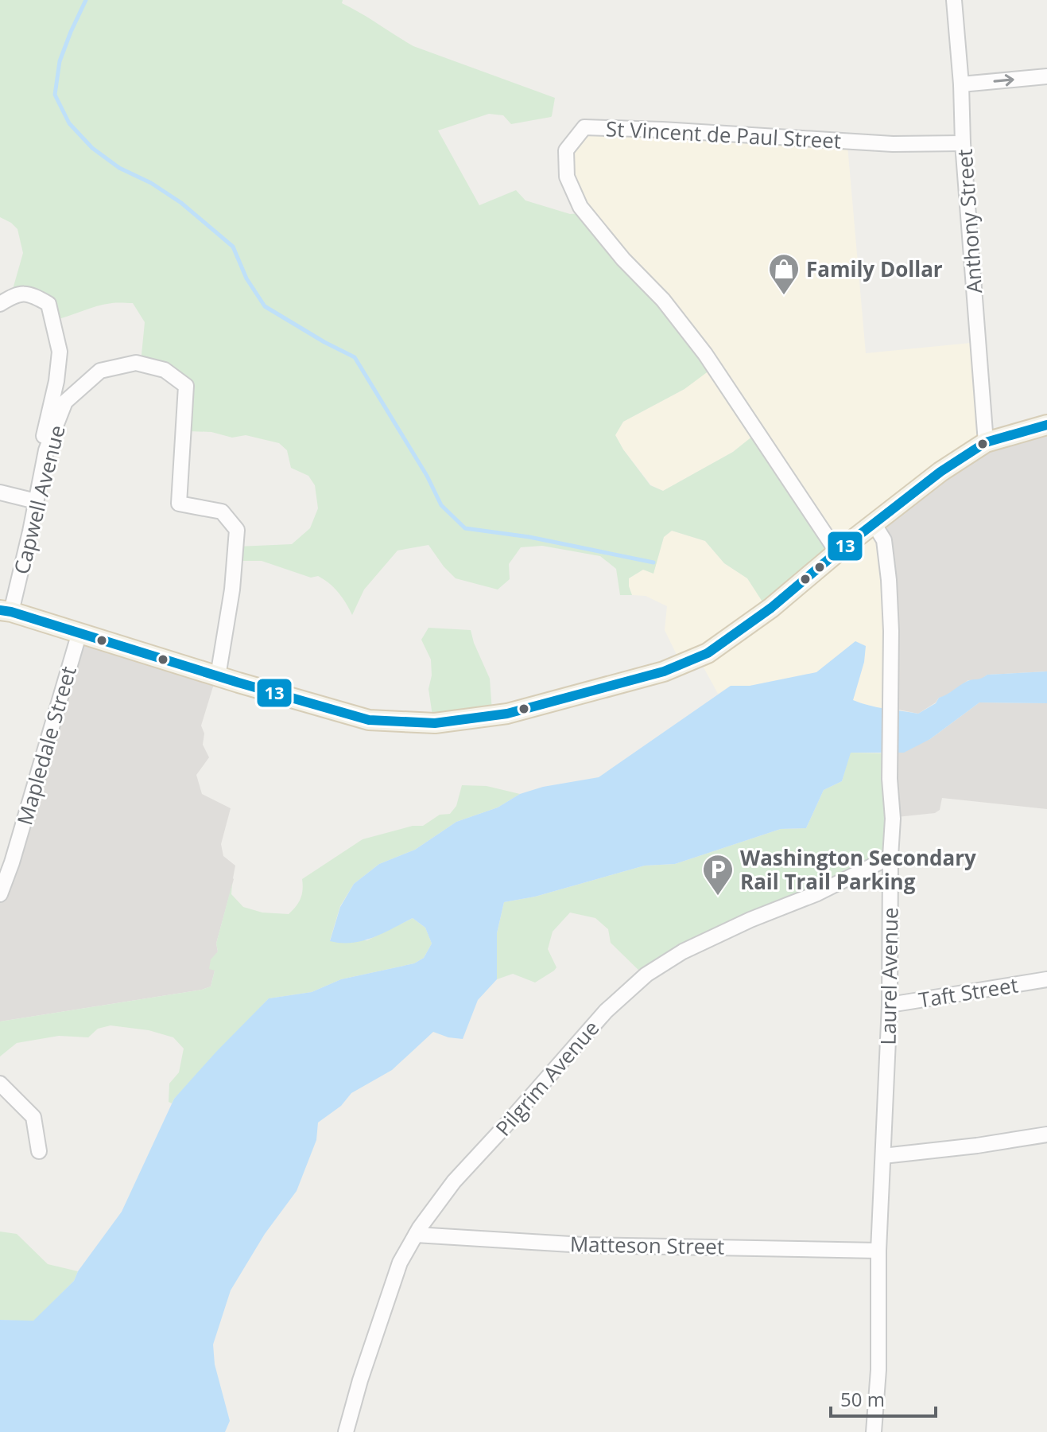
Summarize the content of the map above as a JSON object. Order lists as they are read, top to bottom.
{
  "streets": {
    "street": [
      "St Vincent de Paul Street",
      "Anthony Street",
      "Capwell Avenue",
      "Mapledale Street",
      "Laurel Avenue",
      "Taft Street",
      "Pilgrim Avenue",
      "Matteson Street"
    ]
  },
  "crossings": [
    ["St Vincent de Paul Street", "Anthony Street"],
    ["Laurel Avenue", "Taft Street"],
    ["Laurel Avenue", "Pilgrim Avenue"],
    ["Laurel Avenue", "Matteson Street"],
    ["Pilgrim Avenue", "Matteson Street"]
  ],
  "places": {
    "shop": ["Family Dollar"],
    "parking": ["Washington Secondary Rail Trail Parking"]
  },
  "lines": ["transit line 13"],
  "scale_bar": "50 m"
}
